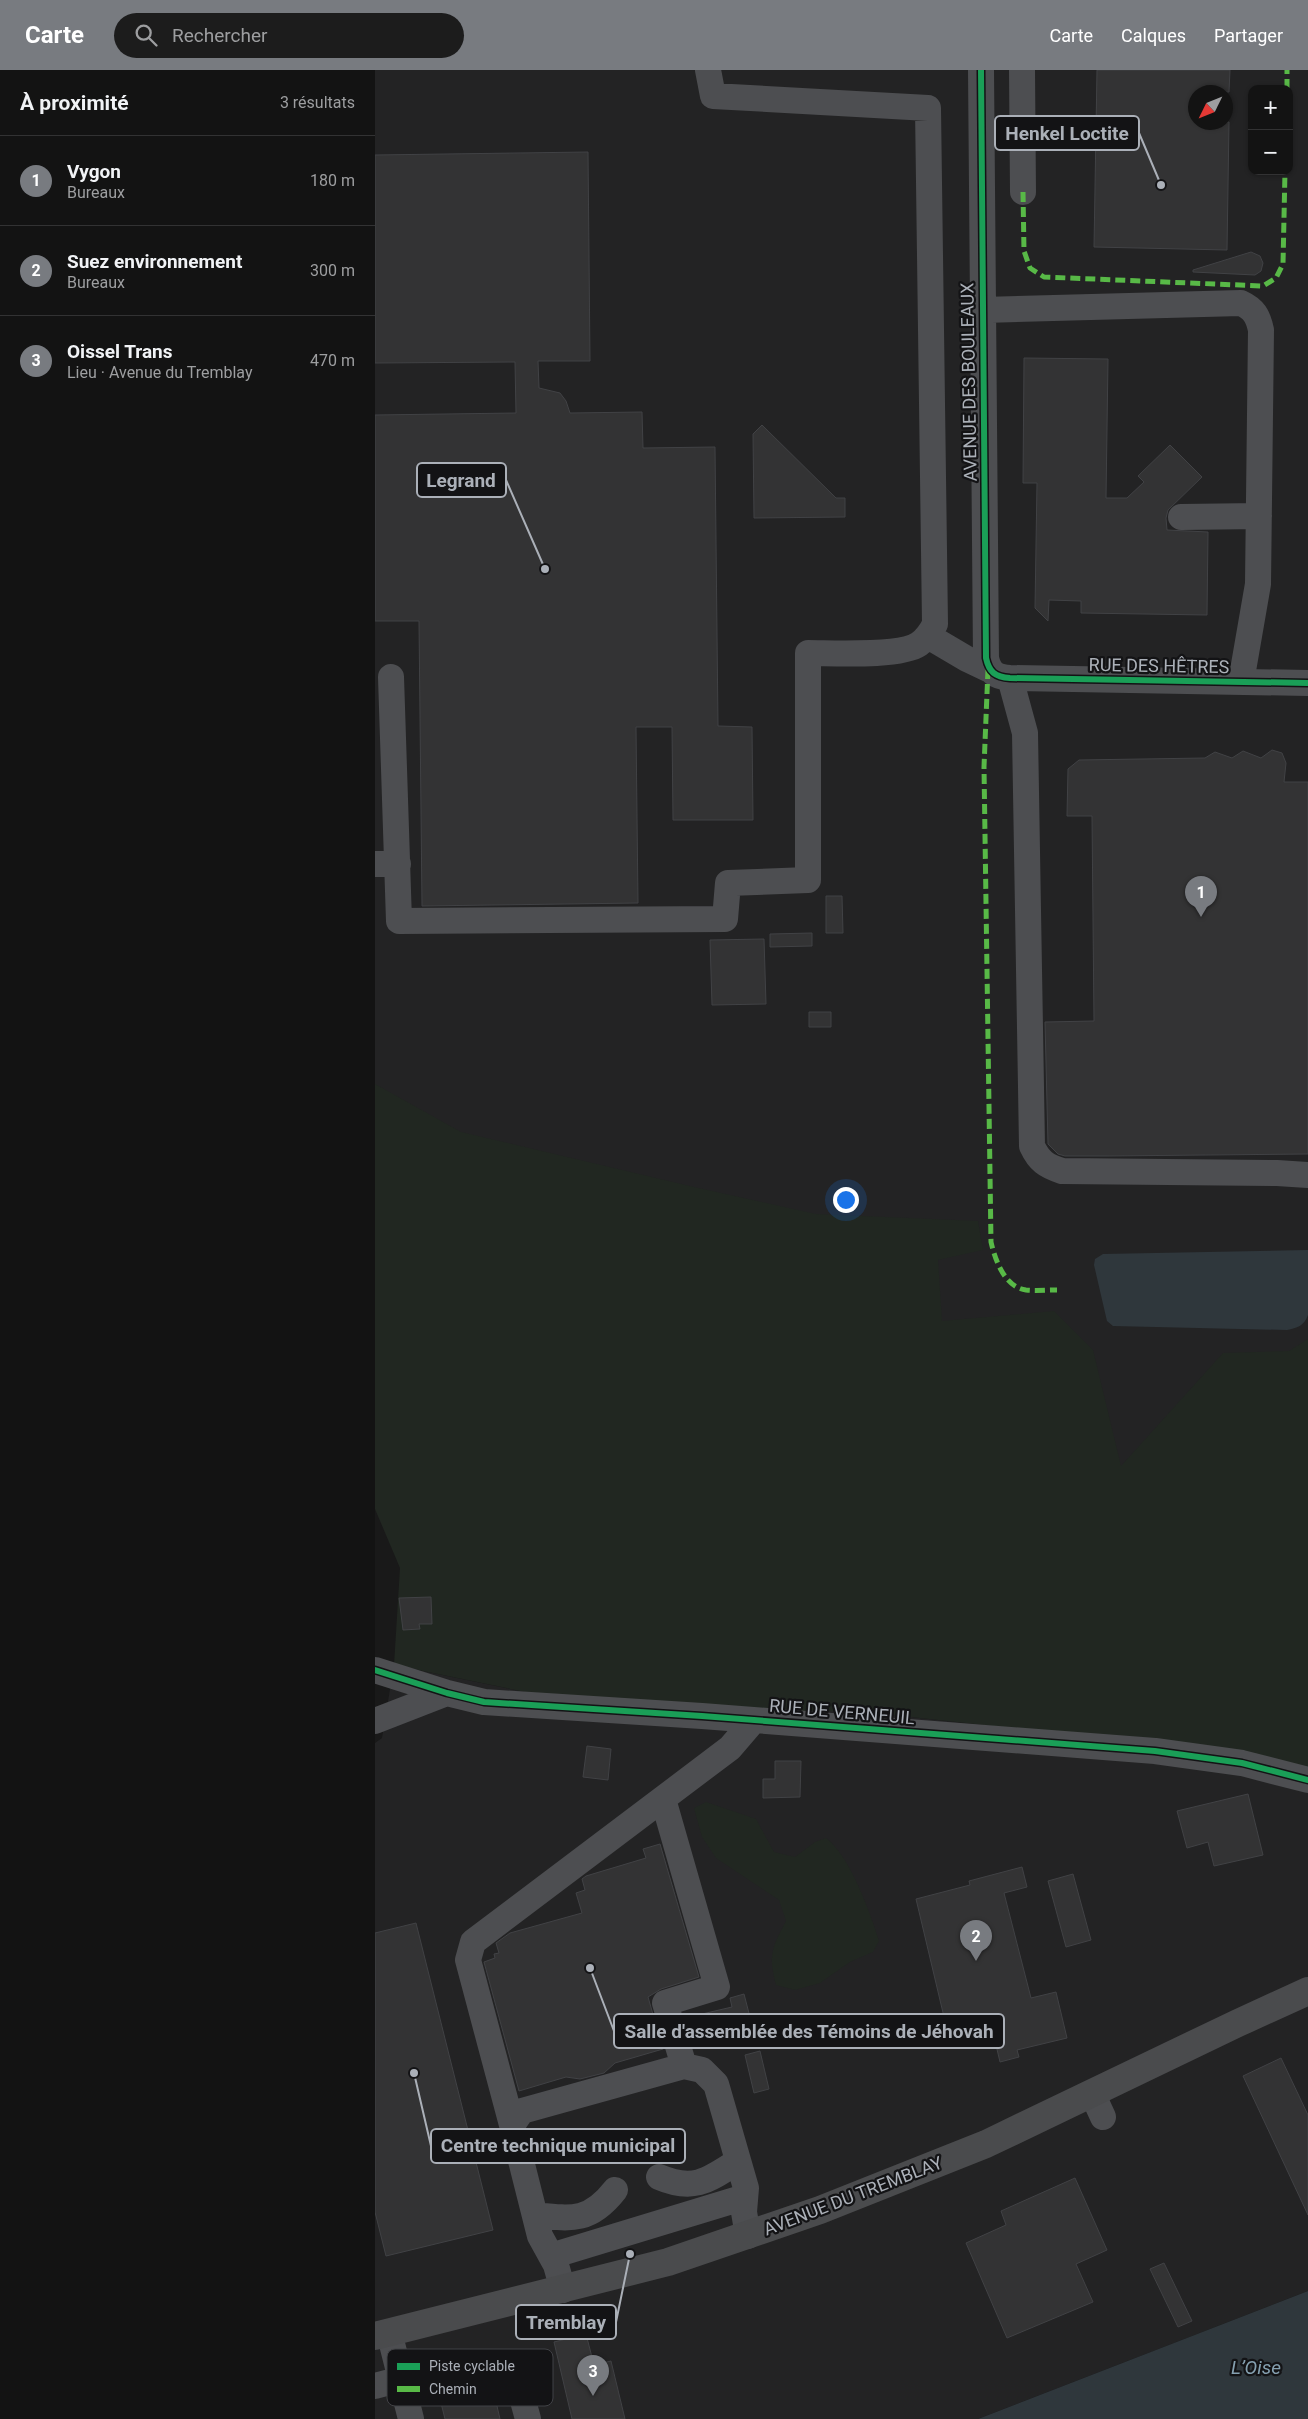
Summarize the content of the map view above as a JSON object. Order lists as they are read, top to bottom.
{
  "streets": {
    "main road": ["AVENUE DU TREMBLAY"],
    "street": ["AVENUE DES BOULEAUX", "RUE DES HÊTRES", "RUE DE VERNEUIL"]
  },
  "crossings": [
    ["AVENUE DES BOULEAUX", "RUE DES HÊTRES"]
  ],
  "water": ["L’Oise"],
  "places": [
    "Henkel Loctite",
    "Legrand",
    "Salle d'assemblée des Témoins de Jéhovah",
    "Centre technique municipal",
    "Tremblay"
  ],
  "legend": ["Piste cyclable", "Chemin"],
  "north": "bottom left",
  "page": {
    "header": "Carte",
    "search": "Rechercher",
    "nav": ["Carte", "Calques", "Partager"],
    "heading": ["À proximité", "3 résultats"],
    "map_buttons": ["+", "−"],
    "list": [
      {
        "mark": "1",
        "name": "Vygon",
        "note": "Bureaux",
        "value": "180 m"
      },
      {
        "mark": "2",
        "name": "Suez environnement",
        "note": "Bureaux",
        "value": "300 m"
      },
      {
        "mark": "3",
        "name": "Oissel Trans",
        "note": "Lieu · Avenue du Tremblay",
        "value": "470 m"
      }
    ],
    "pins": ["1", "2", "3"]
  }
}
